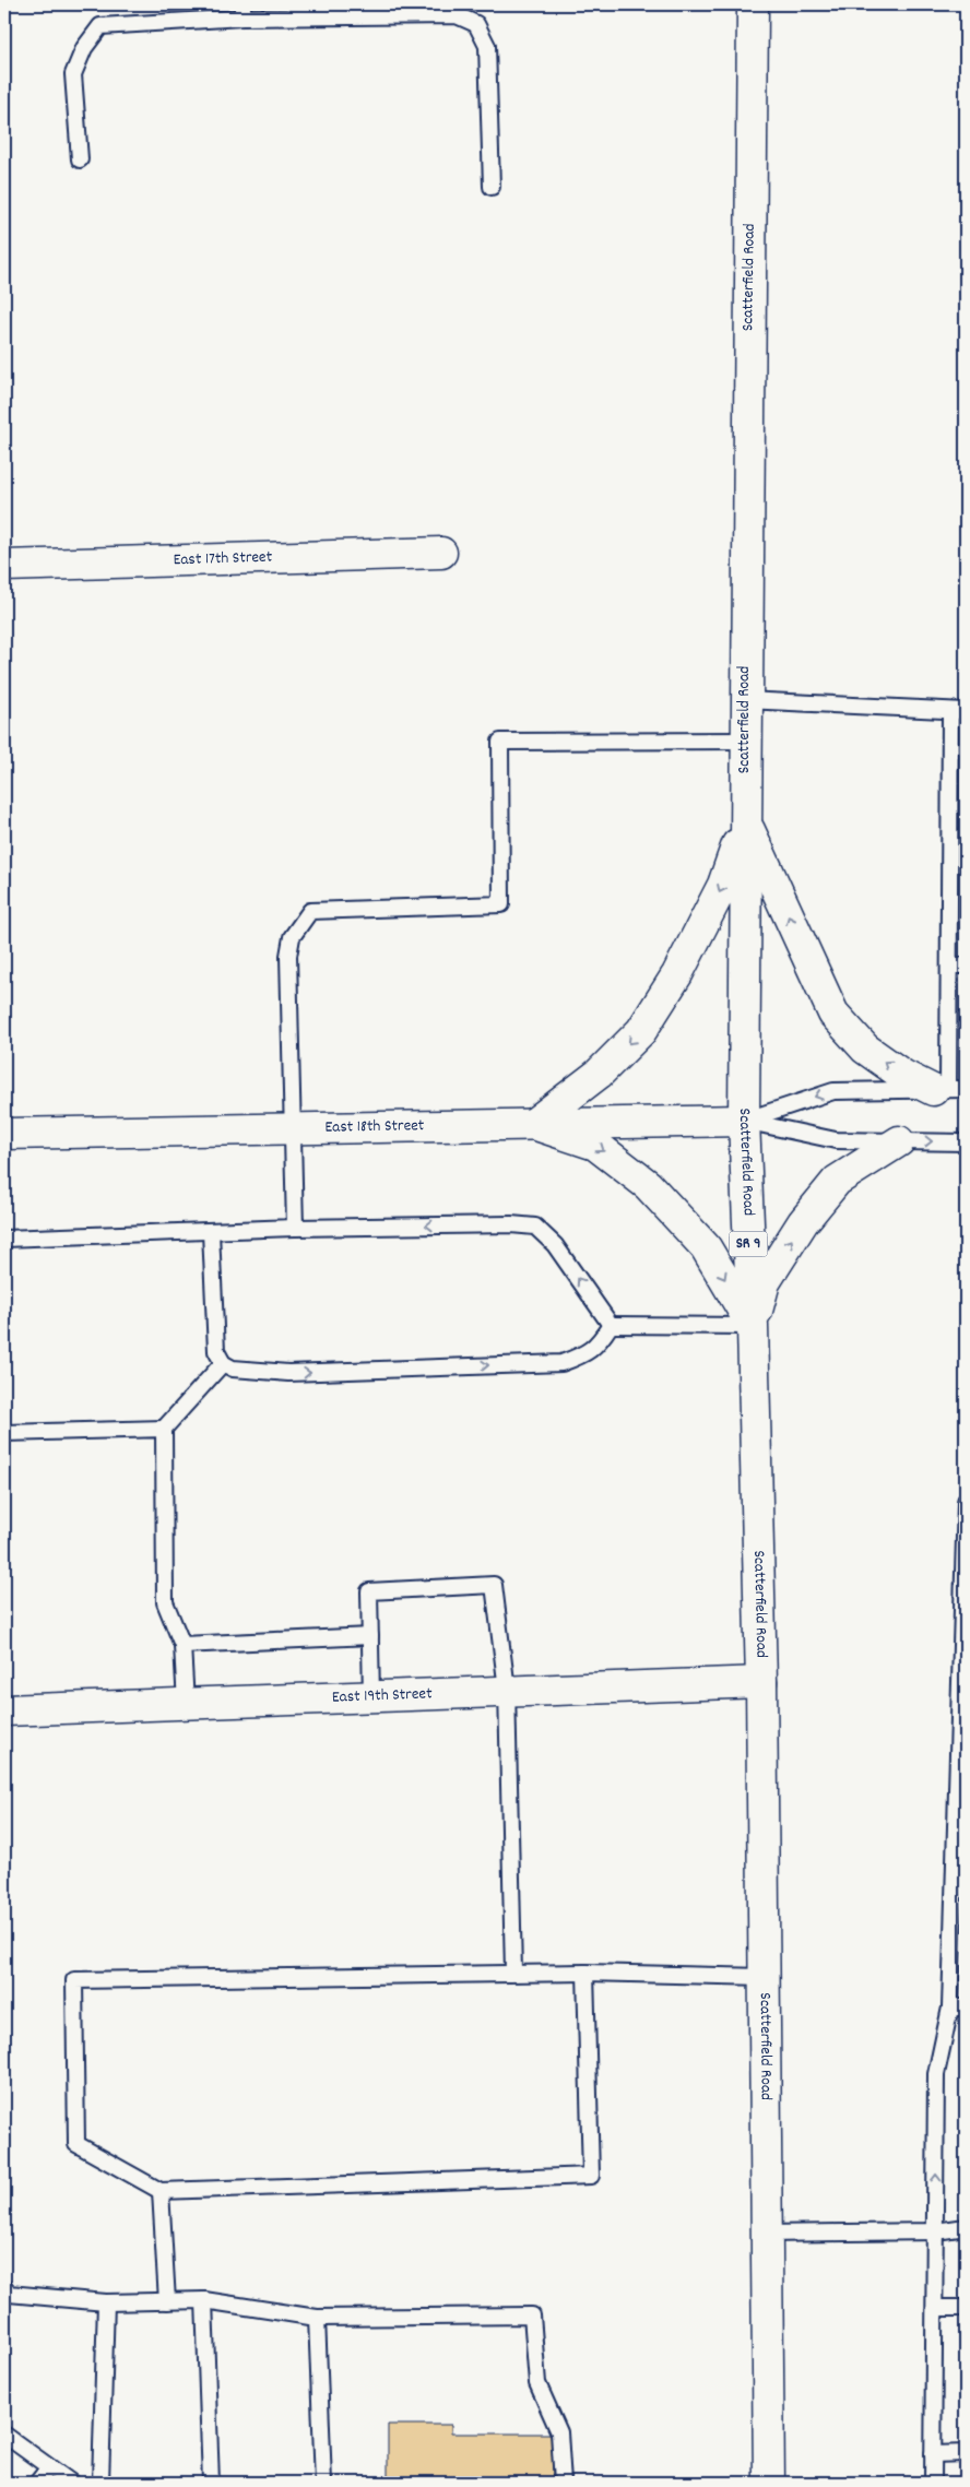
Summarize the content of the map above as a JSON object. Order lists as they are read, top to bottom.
{
  "streets": {
    "main road": [
      "Scatterfield Road",
      "East 17th Street",
      "East 18th Street",
      "SR 9",
      "East 19th Street"
    ]
  },
  "crossings": [
    ["Scatterfield Road", "East 18th Street"],
    ["Scatterfield Road", "East 19th Street"]
  ]
}
